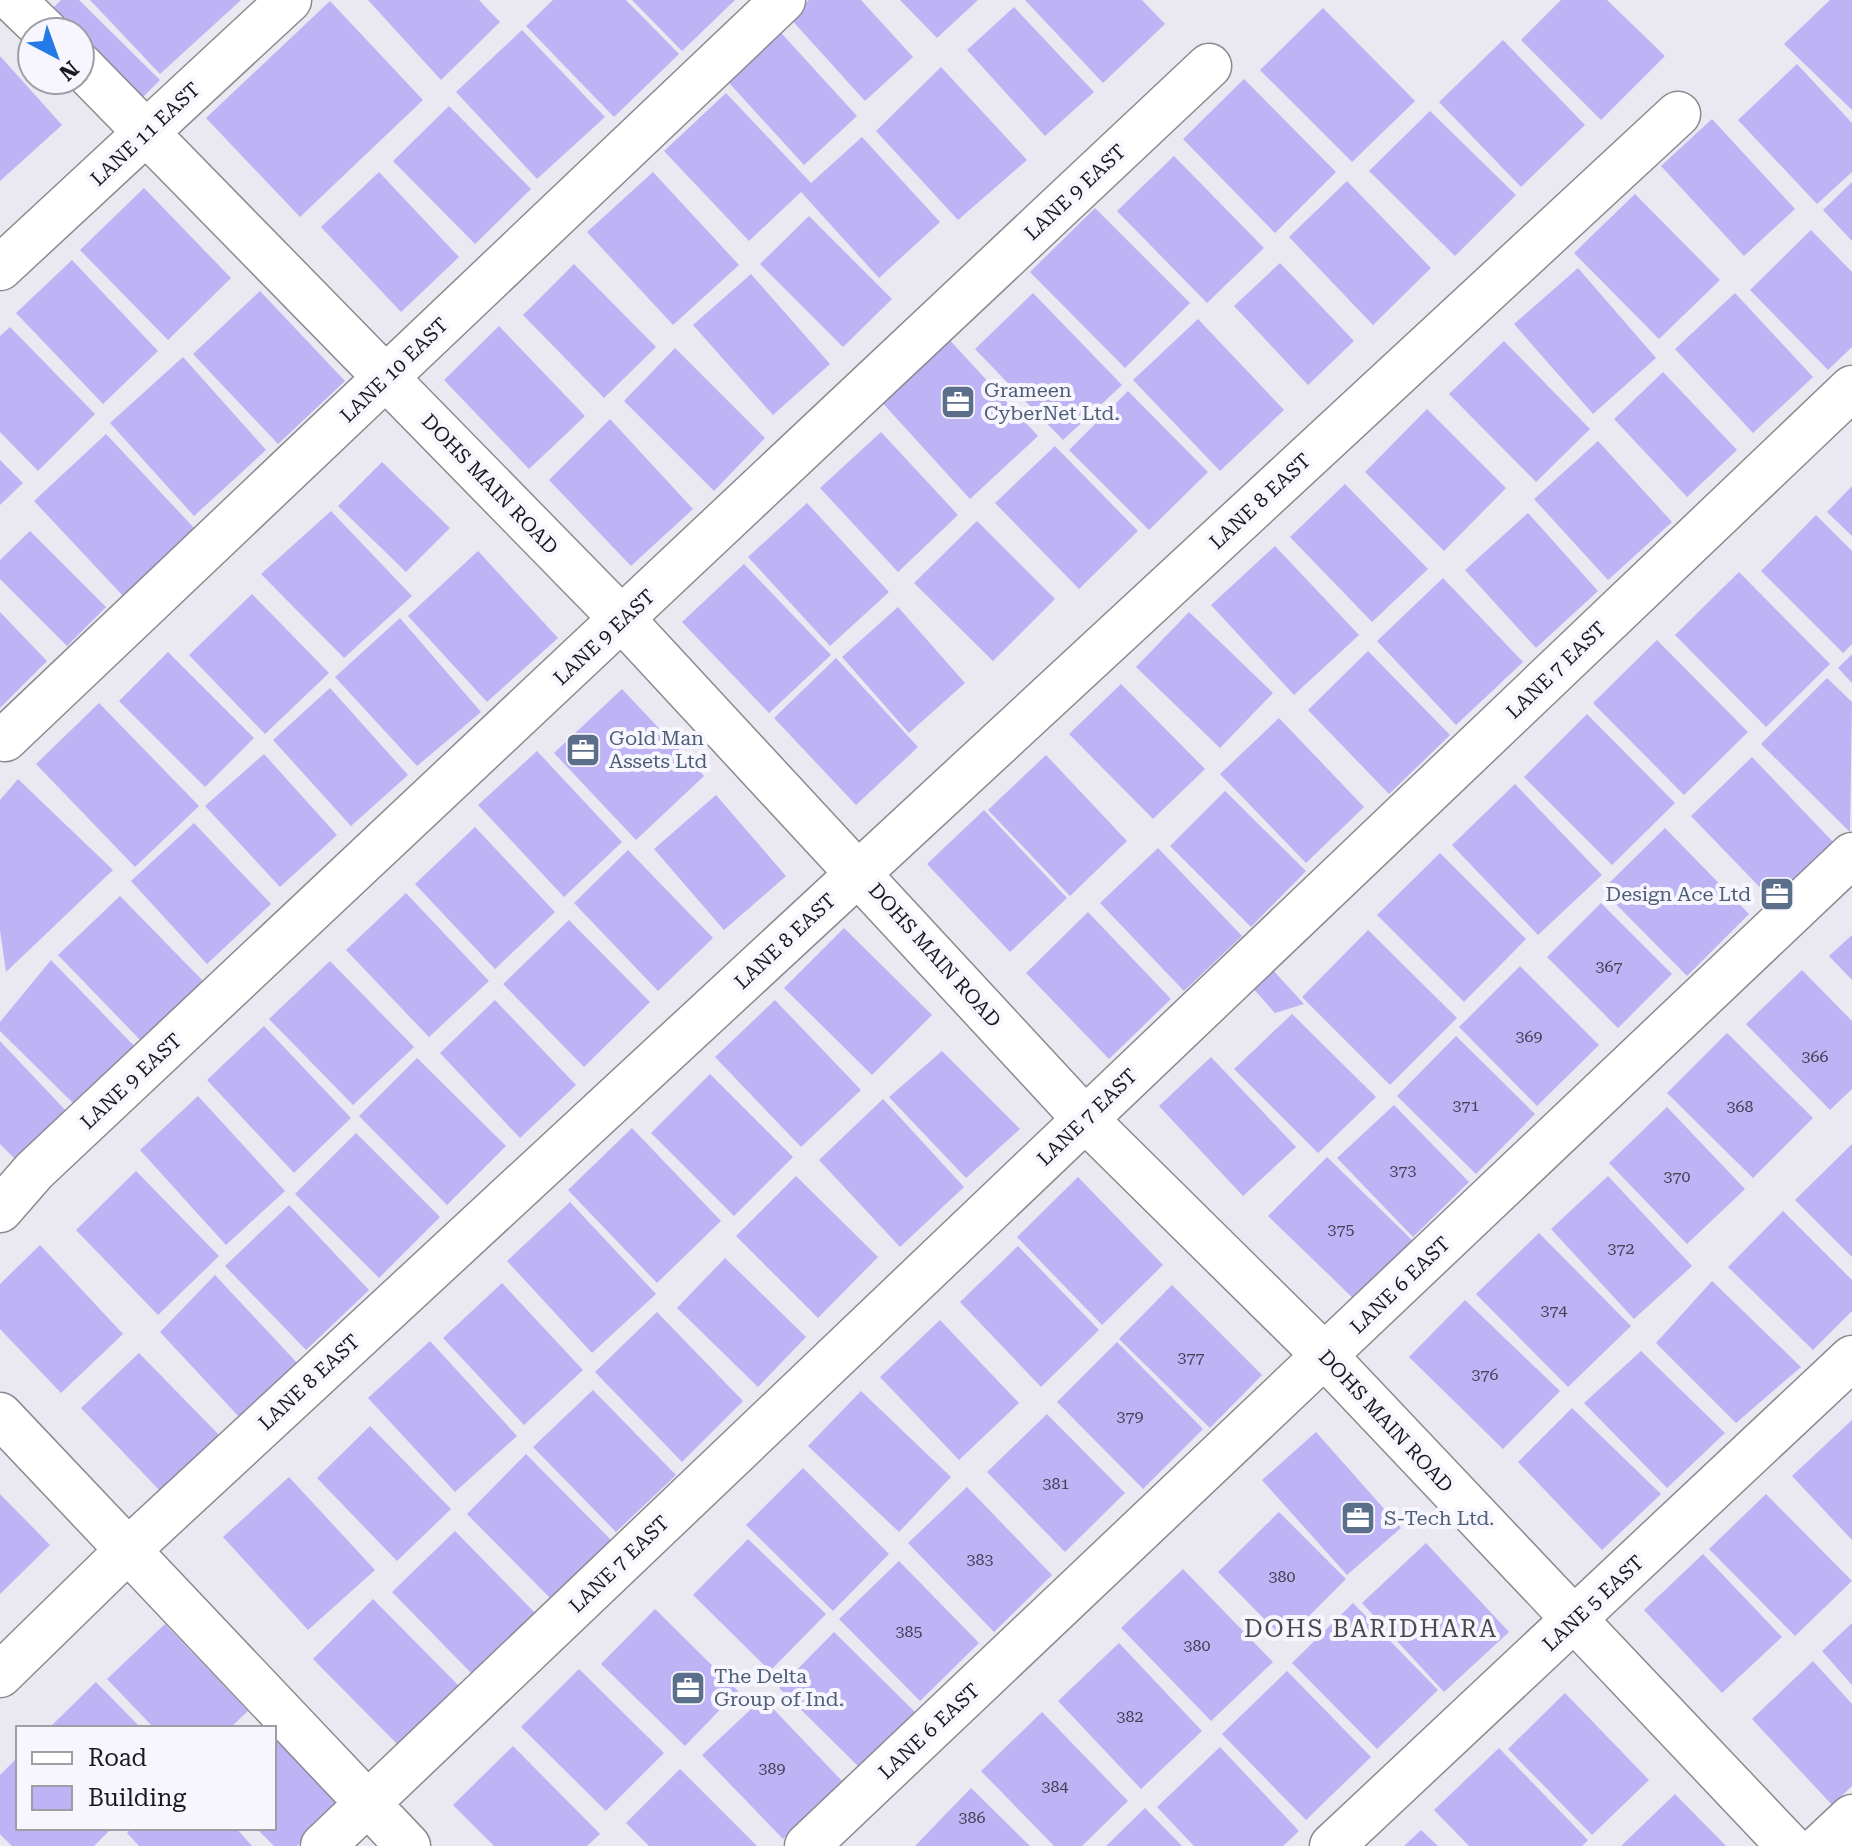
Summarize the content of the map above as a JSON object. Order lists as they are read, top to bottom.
{
  "streets": {
    "street": [
      "LANE 11 EAST",
      "LANE 9 EAST",
      "LANE 10 EAST",
      "DOHS MAIN ROAD",
      "LANE 8 EAST",
      "LANE 7 EAST",
      "LANE 6 EAST",
      "LANE 5 EAST"
    ]
  },
  "crossings": [
    ["LANE 11 EAST", "DOHS MAIN ROAD"],
    ["LANE 9 EAST", "DOHS MAIN ROAD"],
    ["LANE 10 EAST", "DOHS MAIN ROAD"],
    ["DOHS MAIN ROAD", "LANE 8 EAST"],
    ["DOHS MAIN ROAD", "LANE 7 EAST"],
    ["DOHS MAIN ROAD", "LANE 6 EAST"],
    ["DOHS MAIN ROAD", "LANE 5 EAST"]
  ],
  "districts": ["DOHS BARIDHARA"],
  "places": {
    "office": [
      "Grameen CyberNet Ltd.",
      "Gold Man Assets Ltd",
      "Design Ace Ltd",
      "S-Tech Ltd.",
      "The Delta Group of Ind."
    ]
  },
  "house_numbers": [
    "367",
    "369",
    "366",
    "371",
    "368",
    "373",
    "370",
    "375",
    "372",
    "374",
    "377",
    "376",
    "379",
    "381",
    "383",
    "380",
    "385",
    "380",
    "382",
    "389",
    "384",
    "386"
  ],
  "legend": ["Road", "Building"],
  "north": "bottom right"
}
